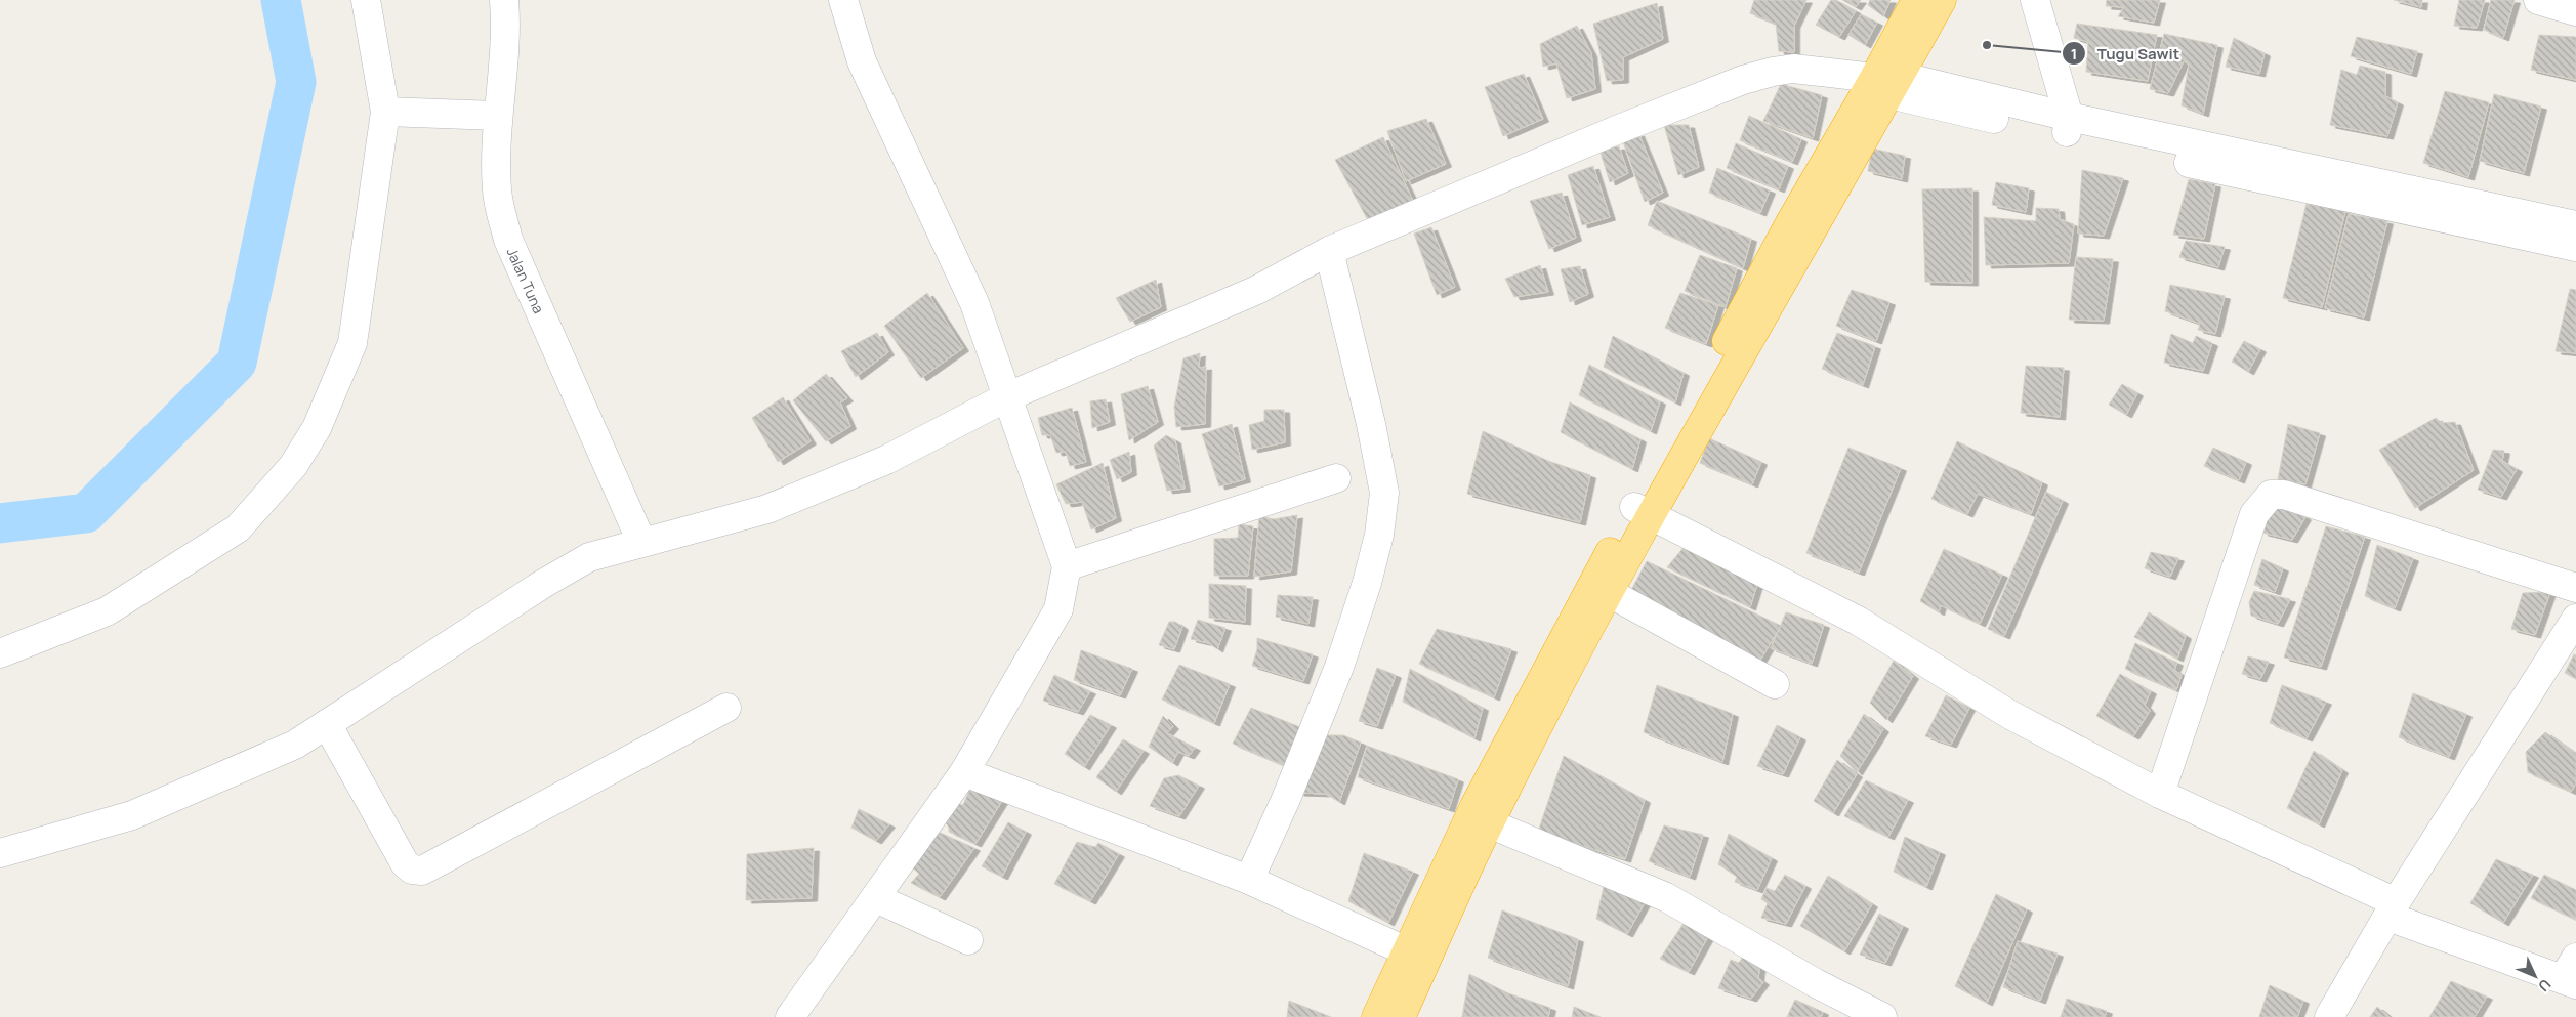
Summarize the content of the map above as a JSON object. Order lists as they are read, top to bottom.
{
  "streets": {
    "street": ["Jalan Tuna"]
  },
  "places": ["Tugu Sawit"],
  "north": "bottom right"
}
